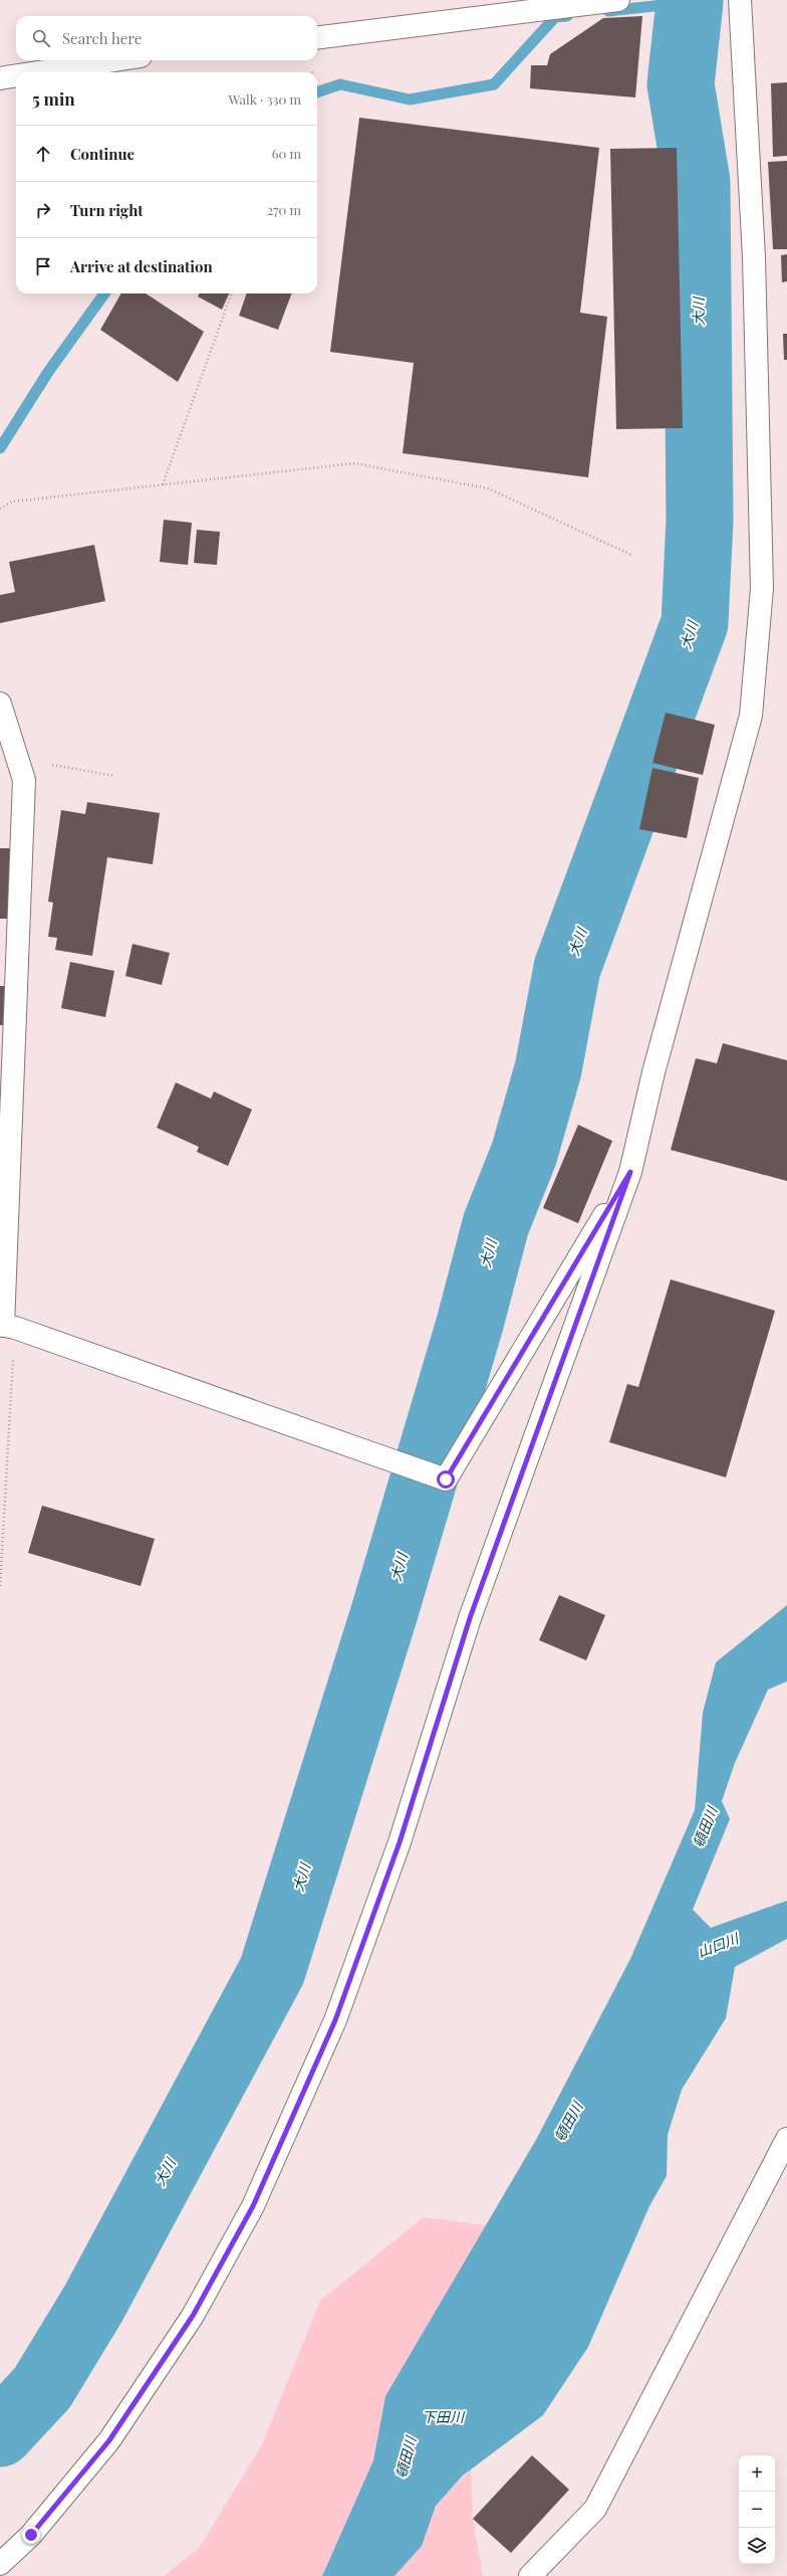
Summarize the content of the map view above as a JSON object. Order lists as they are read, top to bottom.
{
  "water": [
    "大川",
    "頓田川",
    "山口川",
    "下田川"
  ],
  "page": {
    "search": "Search here",
    "heading": ["5 min", "Walk · 330 m"],
    "list": [
      ["Continue", "60 m"],
      ["Turn right", "270 m"],
      "Arrive at destination"
    ],
    "map_buttons": ["+", "−"]
  }
}
